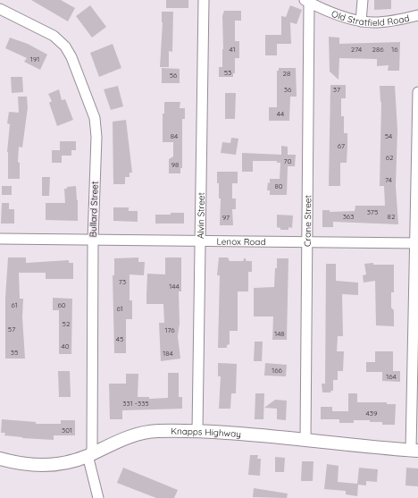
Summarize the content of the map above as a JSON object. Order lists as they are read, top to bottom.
{
  "streets": {
    "street": [
      "Old Stratfield Road",
      "Bullard Street",
      "Alvin Street",
      "Crane Street",
      "Lenox Road",
      "Knapps Highway"
    ]
  },
  "crossings": [
    ["Old Stratfield Road", "Crane Street"],
    ["Bullard Street", "Lenox Road"],
    ["Bullard Street", "Knapps Highway"],
    ["Alvin Street", "Lenox Road"],
    ["Alvin Street", "Knapps Highway"],
    ["Crane Street", "Lenox Road"],
    ["Crane Street", "Knapps Highway"]
  ],
  "house_numbers": [
    "41",
    "274",
    "286",
    "16",
    "191",
    "53",
    "28",
    "56",
    "36",
    "37",
    "44",
    "84",
    "54",
    "67",
    "62",
    "70",
    "98",
    "74",
    "80",
    "375",
    "363",
    "82",
    "97",
    "73",
    "144",
    "61",
    "60",
    "61",
    "52",
    "57",
    "176",
    "148",
    "45",
    "40",
    "35",
    "184",
    "166",
    "164",
    "331 -335",
    "439",
    "301"
  ]
}
